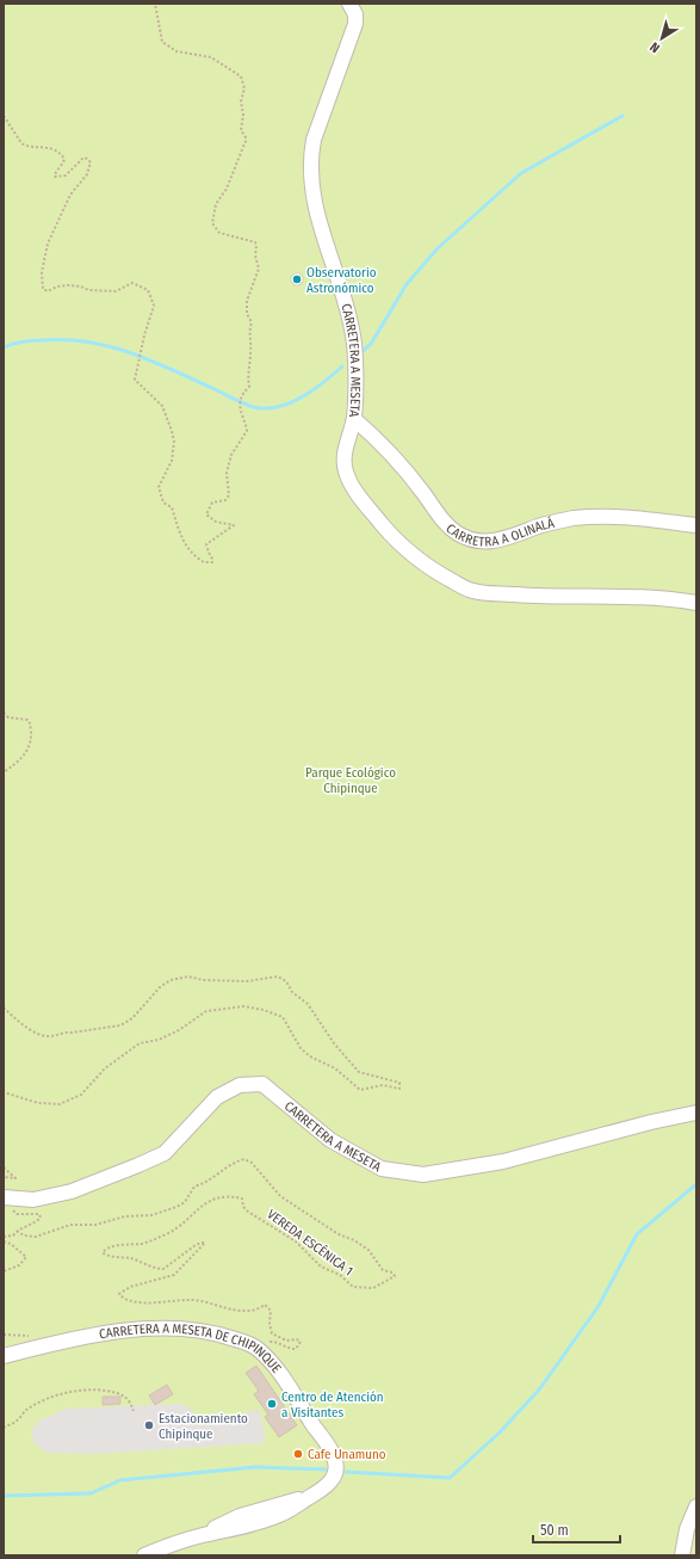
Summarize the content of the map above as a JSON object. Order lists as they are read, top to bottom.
{
  "streets": {
    "street": ["CARRETERA A MESETA", "CARRETRA A OLINALÁ", "CARRETERA A MESETA DE CHIPINQUE"],
    "path": ["VEREDA ESCÉNICA 1"]
  },
  "crossings": [
    ["CARRETERA A MESETA", "CARRETRA A OLINALÁ"],
    ["VEREDA ESCÉNICA 1", "CARRETERA A MESETA DE CHIPINQUE"]
  ],
  "parks": ["Parque Ecológico Chipinque"],
  "places": [
    "Observatorio Astronómico",
    "Centro de Atención a Visitantes",
    "Estacionamiento Chipinque",
    "Cafe Unamuno"
  ],
  "scale_bar": "50 m",
  "north": "bottom left"
}
